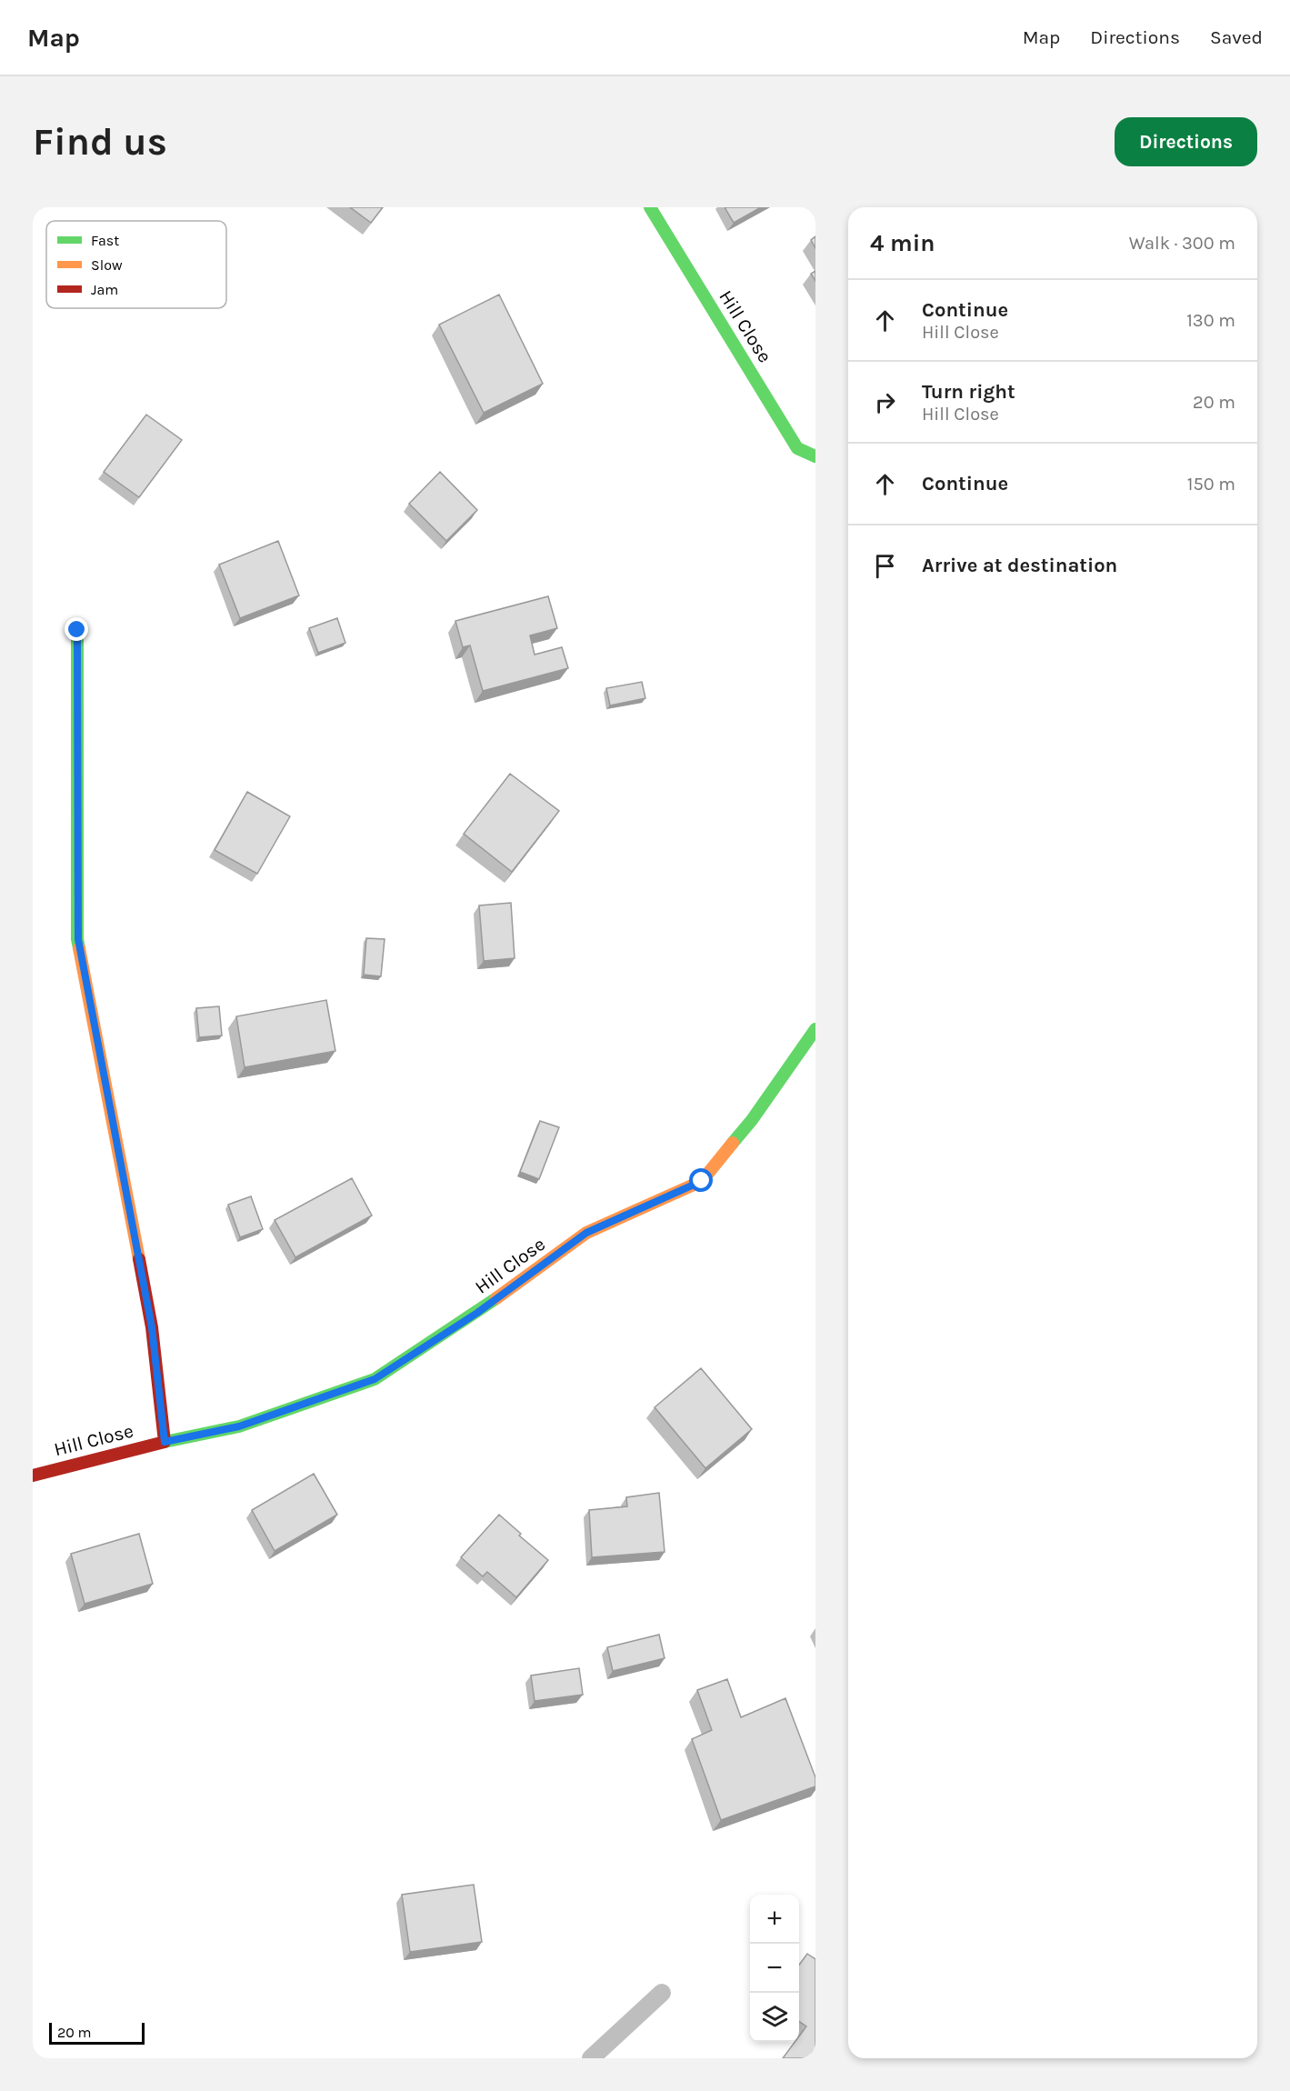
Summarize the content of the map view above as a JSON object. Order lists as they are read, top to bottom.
{
  "streets": {
    "street": ["Hill Close"]
  },
  "legend": ["Fast", "Slow", "Jam"],
  "scale_bar": "20 m",
  "page": {
    "header": "Map",
    "nav": ["Map", "Directions", "Saved"],
    "buttons": "Directions",
    "title": "Find us",
    "heading": ["4 min", "Walk · 300 m"],
    "list": [
      ["Continue", "Hill Close", "130 m"],
      ["Turn right", "Hill Close", "20 m"],
      ["Continue", "150 m"],
      "Arrive at destination"
    ],
    "map_buttons": ["+", "−"],
    "scale": "20 m"
  }
}
